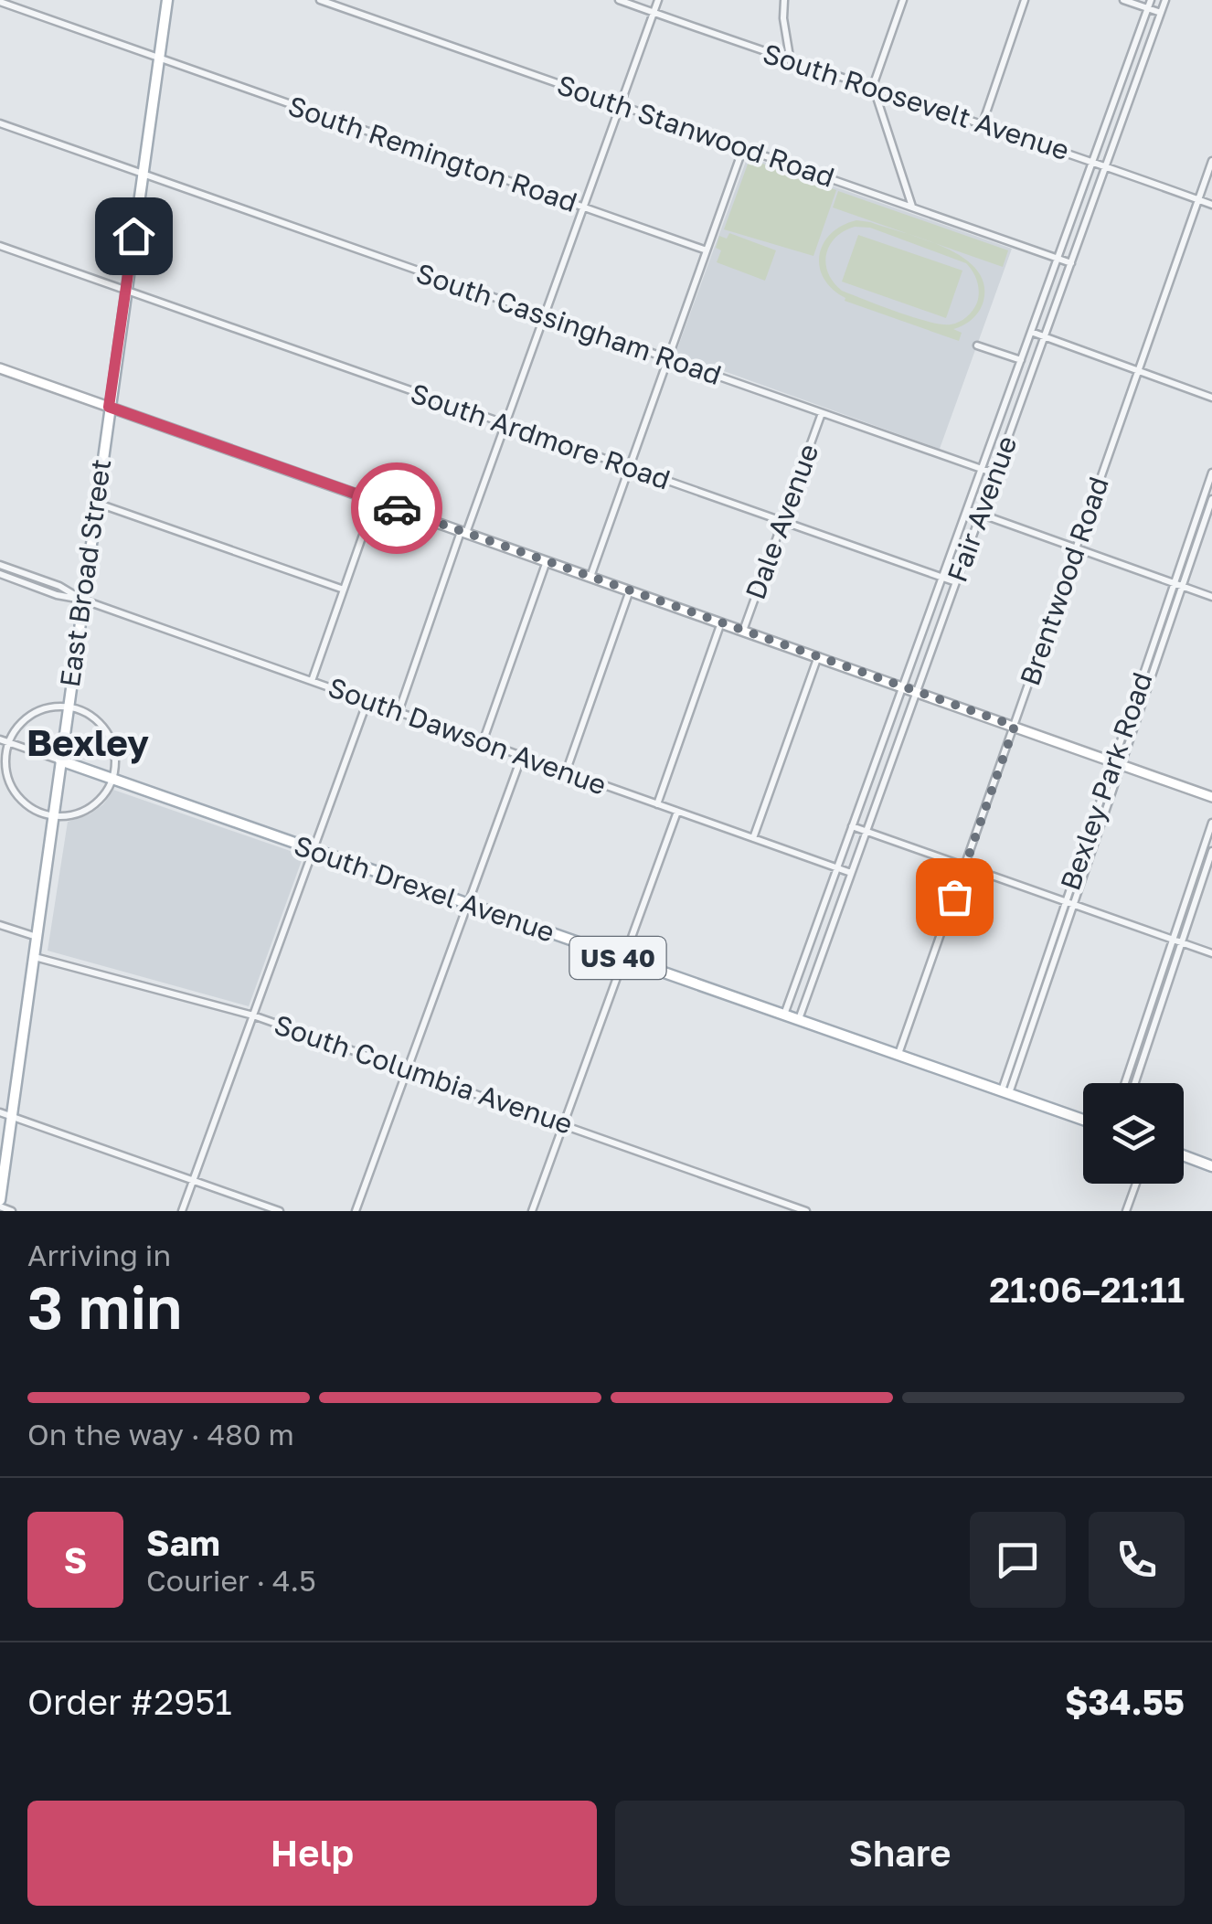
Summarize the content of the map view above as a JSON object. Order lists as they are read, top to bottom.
{
  "streets": {
    "main road": ["East Broad Street", "South Drexel Avenue", "US 40"],
    "street": [
      "South Roosevelt Avenue",
      "South Stanwood Road",
      "South Remington Road",
      "South Cassingham Road",
      "South Ardmore Road",
      "Fair Avenue",
      "Dale Avenue",
      "Brentwood Road",
      "South Dawson Avenue",
      "Bexley Park Road",
      "South Columbia Avenue"
    ]
  },
  "crossings": [
    ["South Roosevelt Avenue", "Fair Avenue"],
    ["South Roosevelt Avenue", "Brentwood Road"],
    ["South Stanwood Road", "Fair Avenue"],
    ["South Remington Road", "East Broad Street"],
    ["South Cassingham Road", "Fair Avenue"],
    ["South Cassingham Road", "Dale Avenue"],
    ["South Cassingham Road", "East Broad Street"],
    ["South Ardmore Road", "Fair Avenue"],
    ["South Ardmore Road", "Dale Avenue"],
    ["South Ardmore Road", "East Broad Street"],
    ["Fair Avenue", "South Dawson Avenue"],
    ["Fair Avenue", "South Drexel Avenue"],
    ["Dale Avenue", "South Dawson Avenue"],
    ["East Broad Street", "South Dawson Avenue"],
    ["East Broad Street", "South Drexel Avenue"],
    ["East Broad Street", "South Columbia Avenue"],
    ["Brentwood Road", "South Drexel Avenue"],
    ["Bexley Park Road", "South Drexel Avenue"]
  ],
  "districts": ["Bexley"],
  "page": {
    "heading": ["3 min", "Arriving in", "21:06–21:11"],
    "panel": [
      "Sam",
      "Courier · 4.5",
      "Order #2951",
      "$34.55"
    ],
    "bar": "On the way · 480 m",
    "round": "S",
    "buttons": ["Help", "Share"]
  }
}
